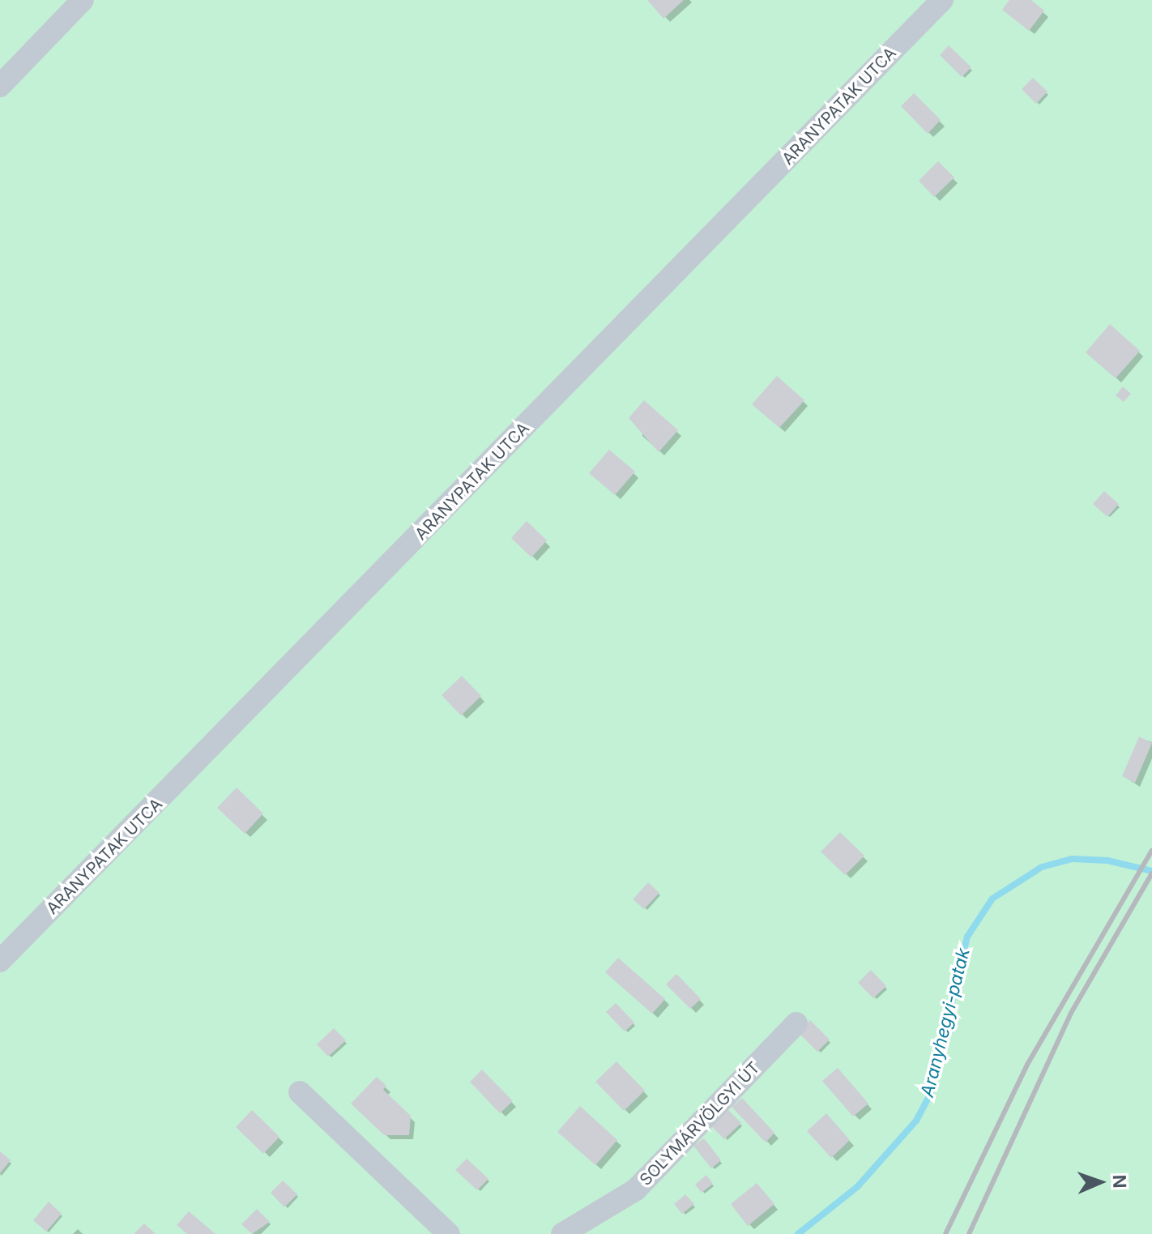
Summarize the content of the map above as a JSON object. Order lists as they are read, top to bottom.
{
  "streets": {
    "street": ["ARANYPATAK UTCA", "SOLYMÁRVÖLGYI ÚT"]
  },
  "water": ["Aranyhegyi-patak"],
  "north": "right"
}
